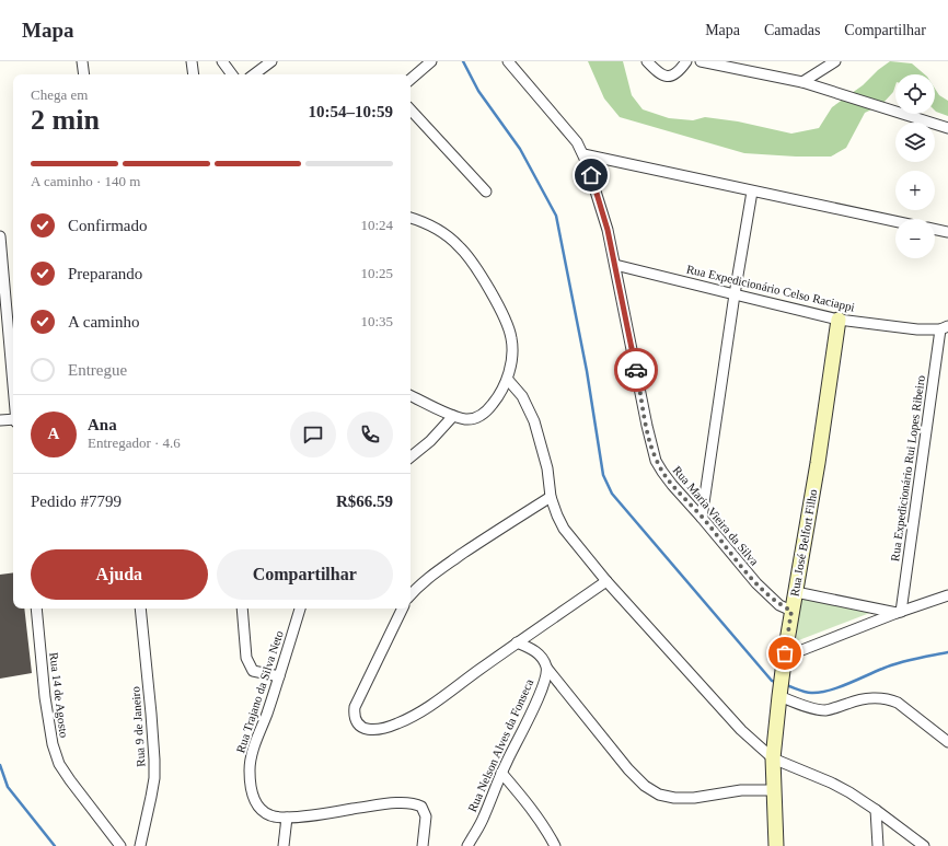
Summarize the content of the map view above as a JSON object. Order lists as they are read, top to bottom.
{
  "streets": {
    "street": [
      "Rua Expedicionário Celso Raciappi",
      "Rua Expedicionário Rui Lopes Ribeiro",
      "Rua Maria Vieira da Silva",
      "Rua José Belfort Filho",
      "Rua Trajano da Silva Neto",
      "Rua 14 de Agosto",
      "Rua 9 de Janeiro",
      "Rua Nelson Alves da Fonseca"
    ]
  },
  "crossings": [
    ["Rua Expedicionário Celso Raciappi", "Rua Expedicionário Rui Lopes Ribeiro"],
    ["Rua Expedicionário Celso Raciappi", "Rua Maria Vieira da Silva"],
    ["Rua Expedicionário Celso Raciappi", "Rua José Belfort Filho"],
    ["Rua Maria Vieira da Silva", "Rua José Belfort Filho"]
  ],
  "page": {
    "header": "Mapa",
    "nav": ["Mapa", "Camadas", "Compartilhar"],
    "map_buttons": ["+", "−"],
    "heading": ["2 min", "Chega em", "10:54–10:59"],
    "panel": [
      "Ana",
      "Entregador · 4.6",
      "Pedido #7799",
      "R$66.59"
    ],
    "bar": "A caminho · 140 m",
    "list": [
      ["Confirmado", "10:24"],
      ["Preparando", "10:25"],
      ["A caminho", "10:35"],
      "Entregue"
    ],
    "round": "A",
    "buttons": ["Ajuda", "Compartilhar"]
  }
}
